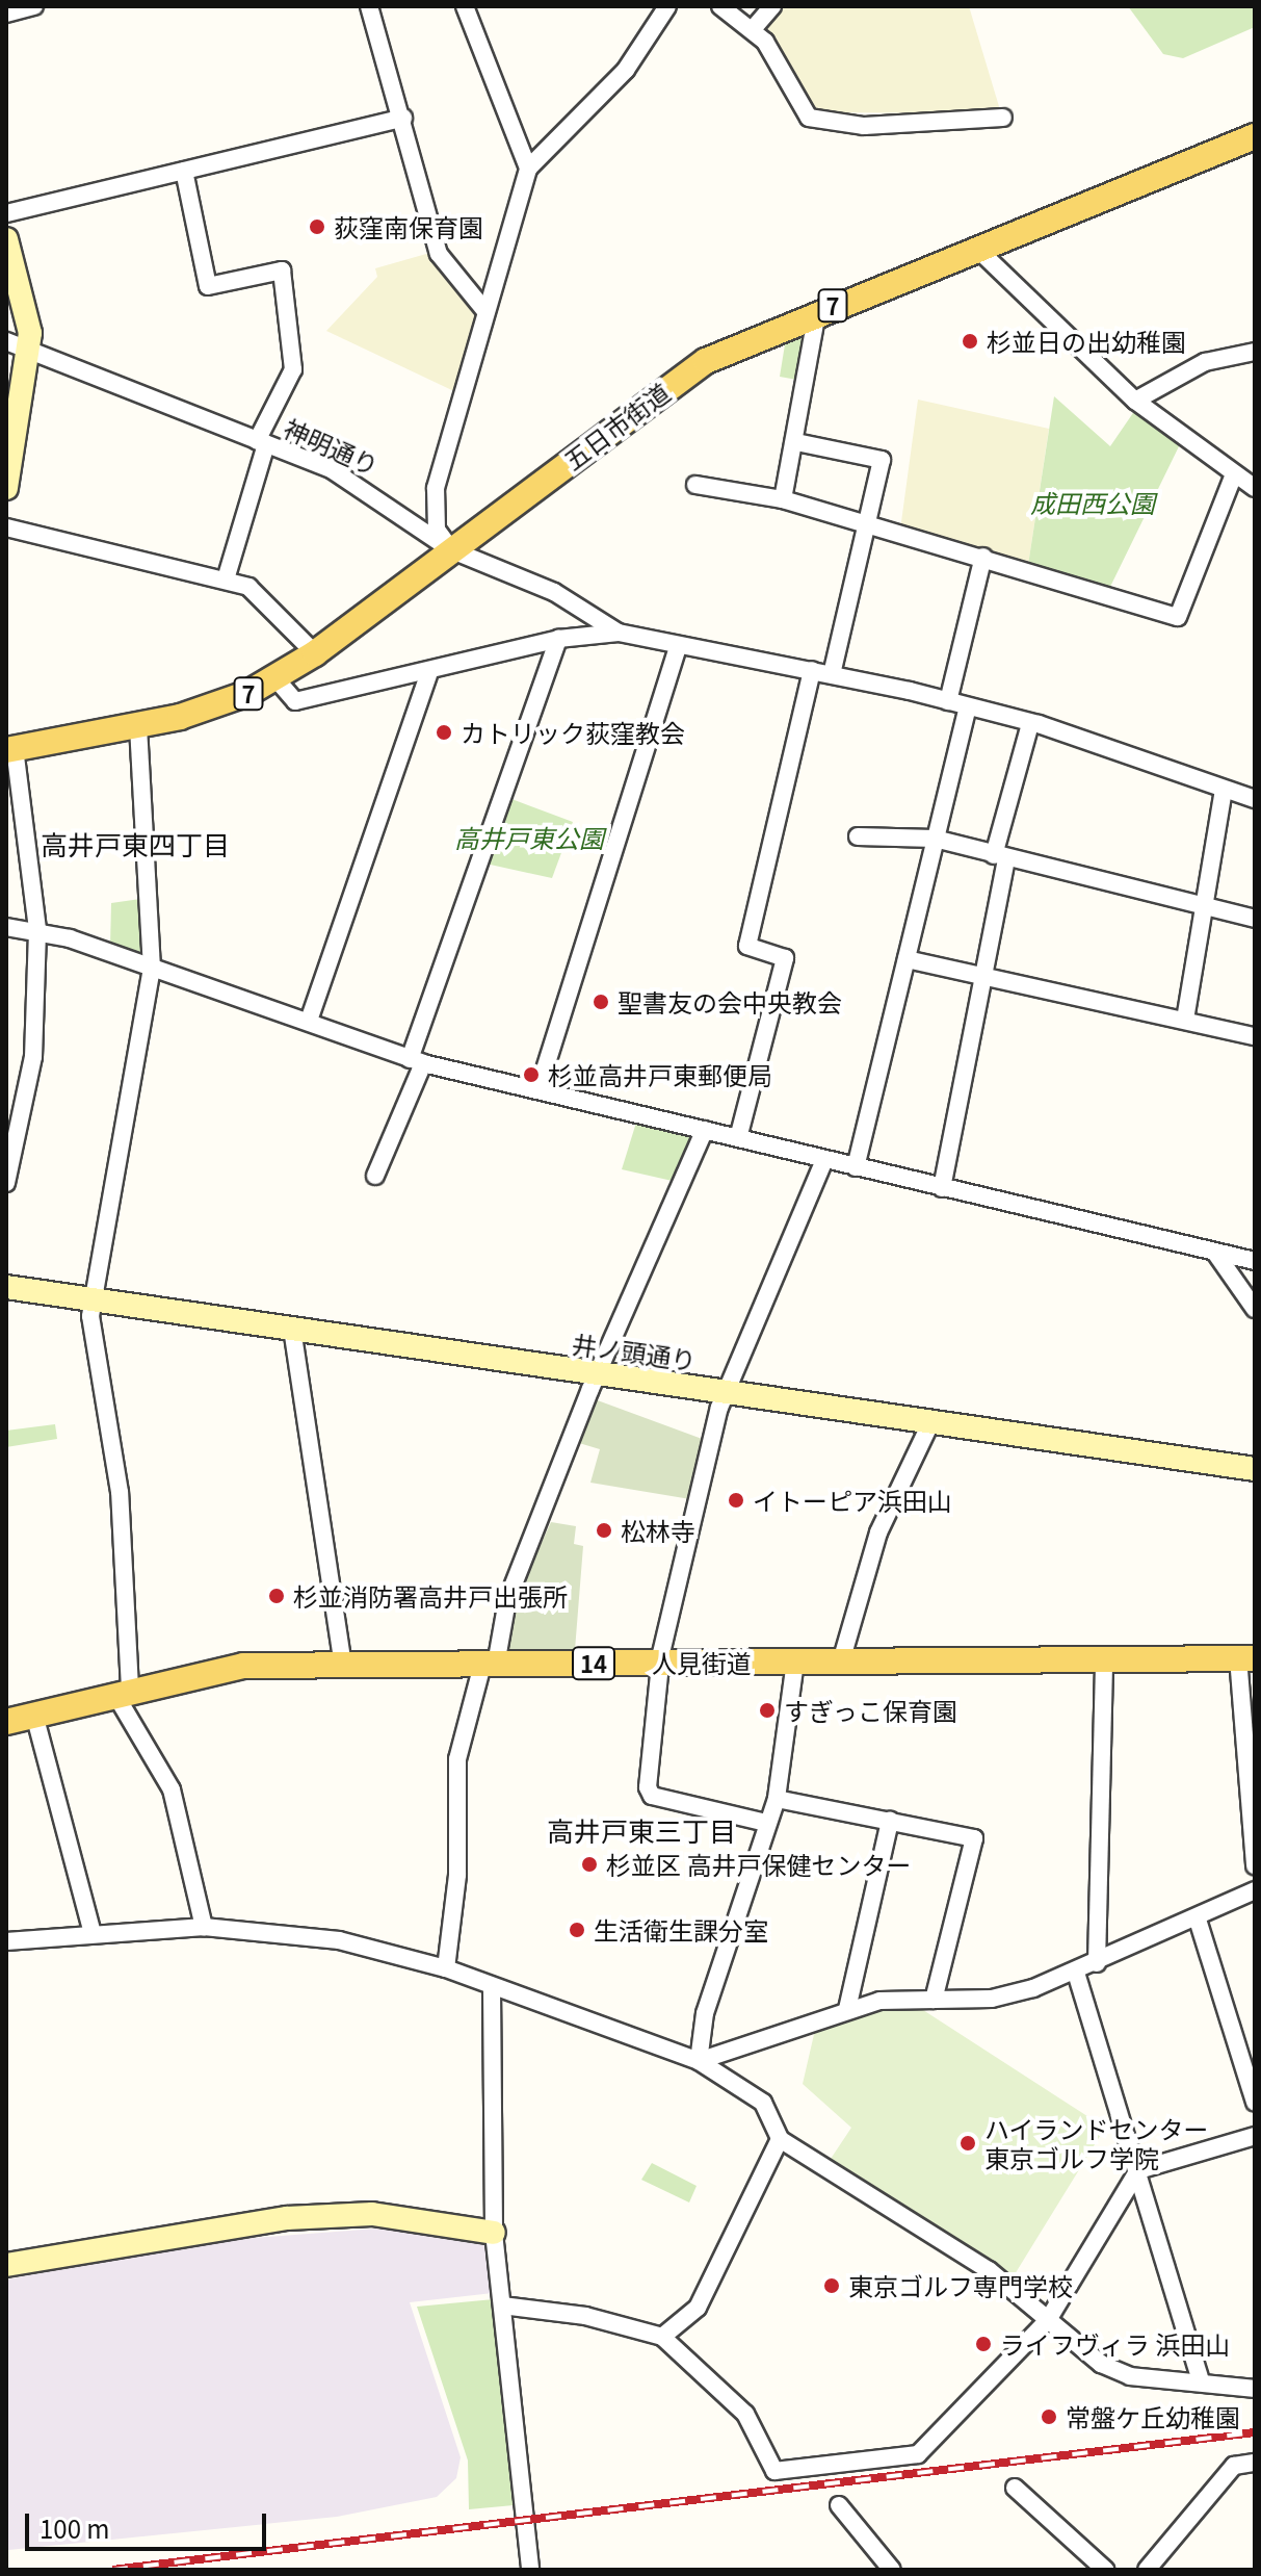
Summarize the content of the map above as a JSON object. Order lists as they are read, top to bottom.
{
  "streets": {
    "main road": [
      "7",
      "五日市街道",
      "井ノ頭通り",
      "人見街道",
      "14"
    ],
    "street": ["神明通り"]
  },
  "crossings": [
    ["五日市街道", "神明通り"]
  ],
  "districts": ["高井戸東四丁目", "高井戸東三丁目"],
  "parks": ["成田西公園", "高井戸東公園"],
  "places": [
    "荻窪南保育園",
    "杉並日の出幼稚園",
    "カトリック荻窪教会",
    "聖書友の会中央教会",
    "杉並高井戸東郵便局",
    "イトーピア浜田山",
    "松林寺",
    "杉並消防署高井戸出張所",
    "すぎっこ保育園",
    "杉並区 高井戸保健センター",
    "生活衛生課分室",
    "ハイランドセンター 東京ゴルフ学院",
    "東京ゴルフ専門学校",
    "ライフヴィラ 浜田山",
    "常盤ケ丘幼稚園"
  ],
  "scale_bar": "100 m"
}
